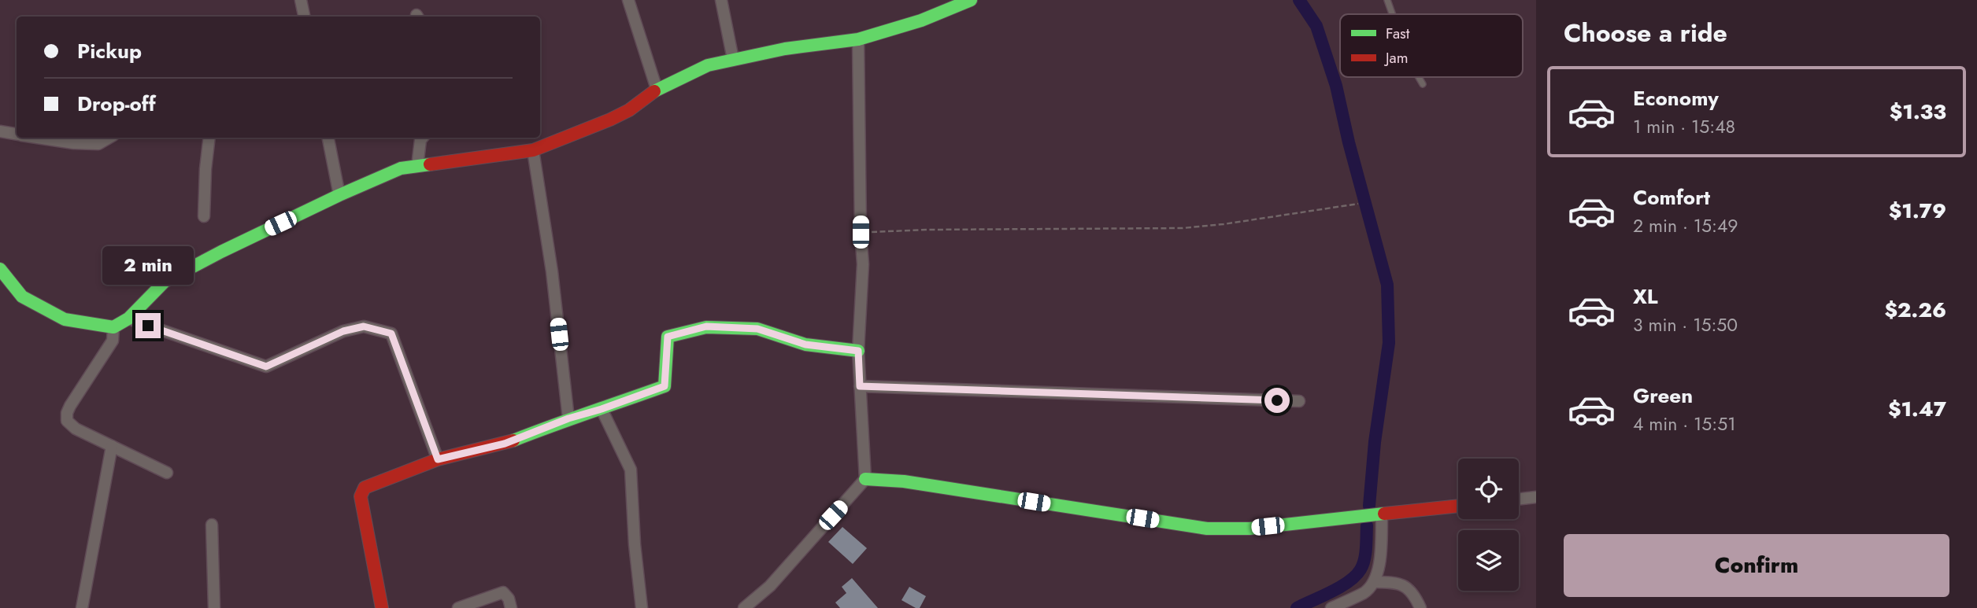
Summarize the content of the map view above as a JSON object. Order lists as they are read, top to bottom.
{
  "legend": ["Fast", "Jam"],
  "page": {
    "heading": "Choose a ride",
    "banner": ["Pickup", "Drop-off"],
    "list": [
      {
        "name": "Economy",
        "note": "1 min · 15:48",
        "value": "$1.33"
      },
      {
        "name": "Comfort",
        "note": "2 min · 15:49",
        "value": "$1.79"
      },
      {
        "name": "XL",
        "note": "3 min · 15:50",
        "value": "$2.26"
      },
      {
        "name": "Green",
        "note": "4 min · 15:51",
        "value": "$1.47"
      }
    ],
    "bubble": "2 min",
    "buttons": "Confirm"
  }
}
